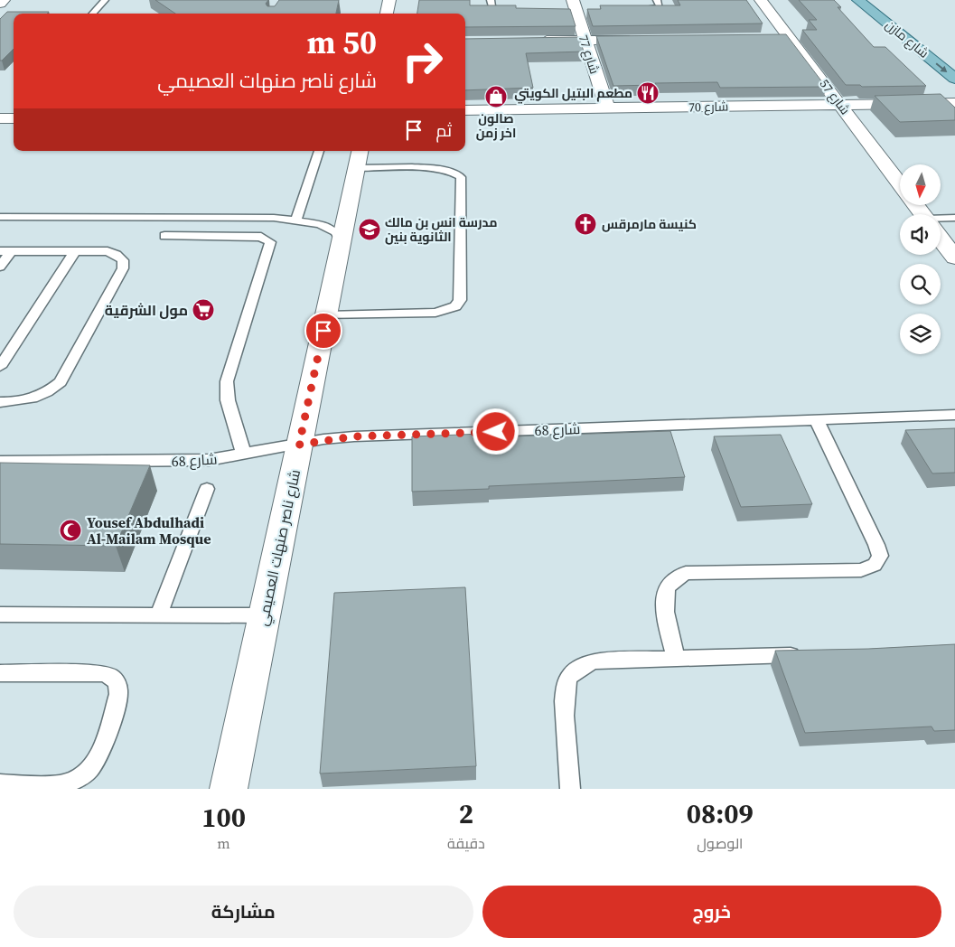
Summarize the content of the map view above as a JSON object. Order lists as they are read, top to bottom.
{
  "streets": {
    "main road": ["شارع مازن"],
    "street": [
      "شارع 77",
      "شارع 57",
      "شارع 70",
      "شارع ناصر صنهات العصيمي"
    ],
    "lane": ["شارع 68"]
  },
  "crossings": [
    ["شارع 77", "شارع 70"],
    ["شارع 57", "شارع 70"],
    ["شارع 68", "شارع ناصر صنهات العصيمي"]
  ],
  "one_way": ["شارع مازن"],
  "places": {
    "restaurant": ["مطعم البتيل الكويتي"],
    "shop": ["صالون اخر زمن"],
    "church": ["كنيسة مارمرقس"],
    "school or university": ["مدرسة انس بن مالك الثانوية بنين"],
    "supermarket": ["مول الشرقية"],
    "mosque": ["Yousef Abdulhadi Al-Mailam Mosque"]
  },
  "north": "bottom",
  "page": {
    "turn": ["50 m", "شارع ناصر صنهات العصيمي"],
    "then": "ثم",
    "eta": [
      "08:09",
      "الوصول",
      "2",
      "دقيقة",
      "100",
      "m"
    ],
    "buttons": ["خروج", "مشاركة"]
  }
}
